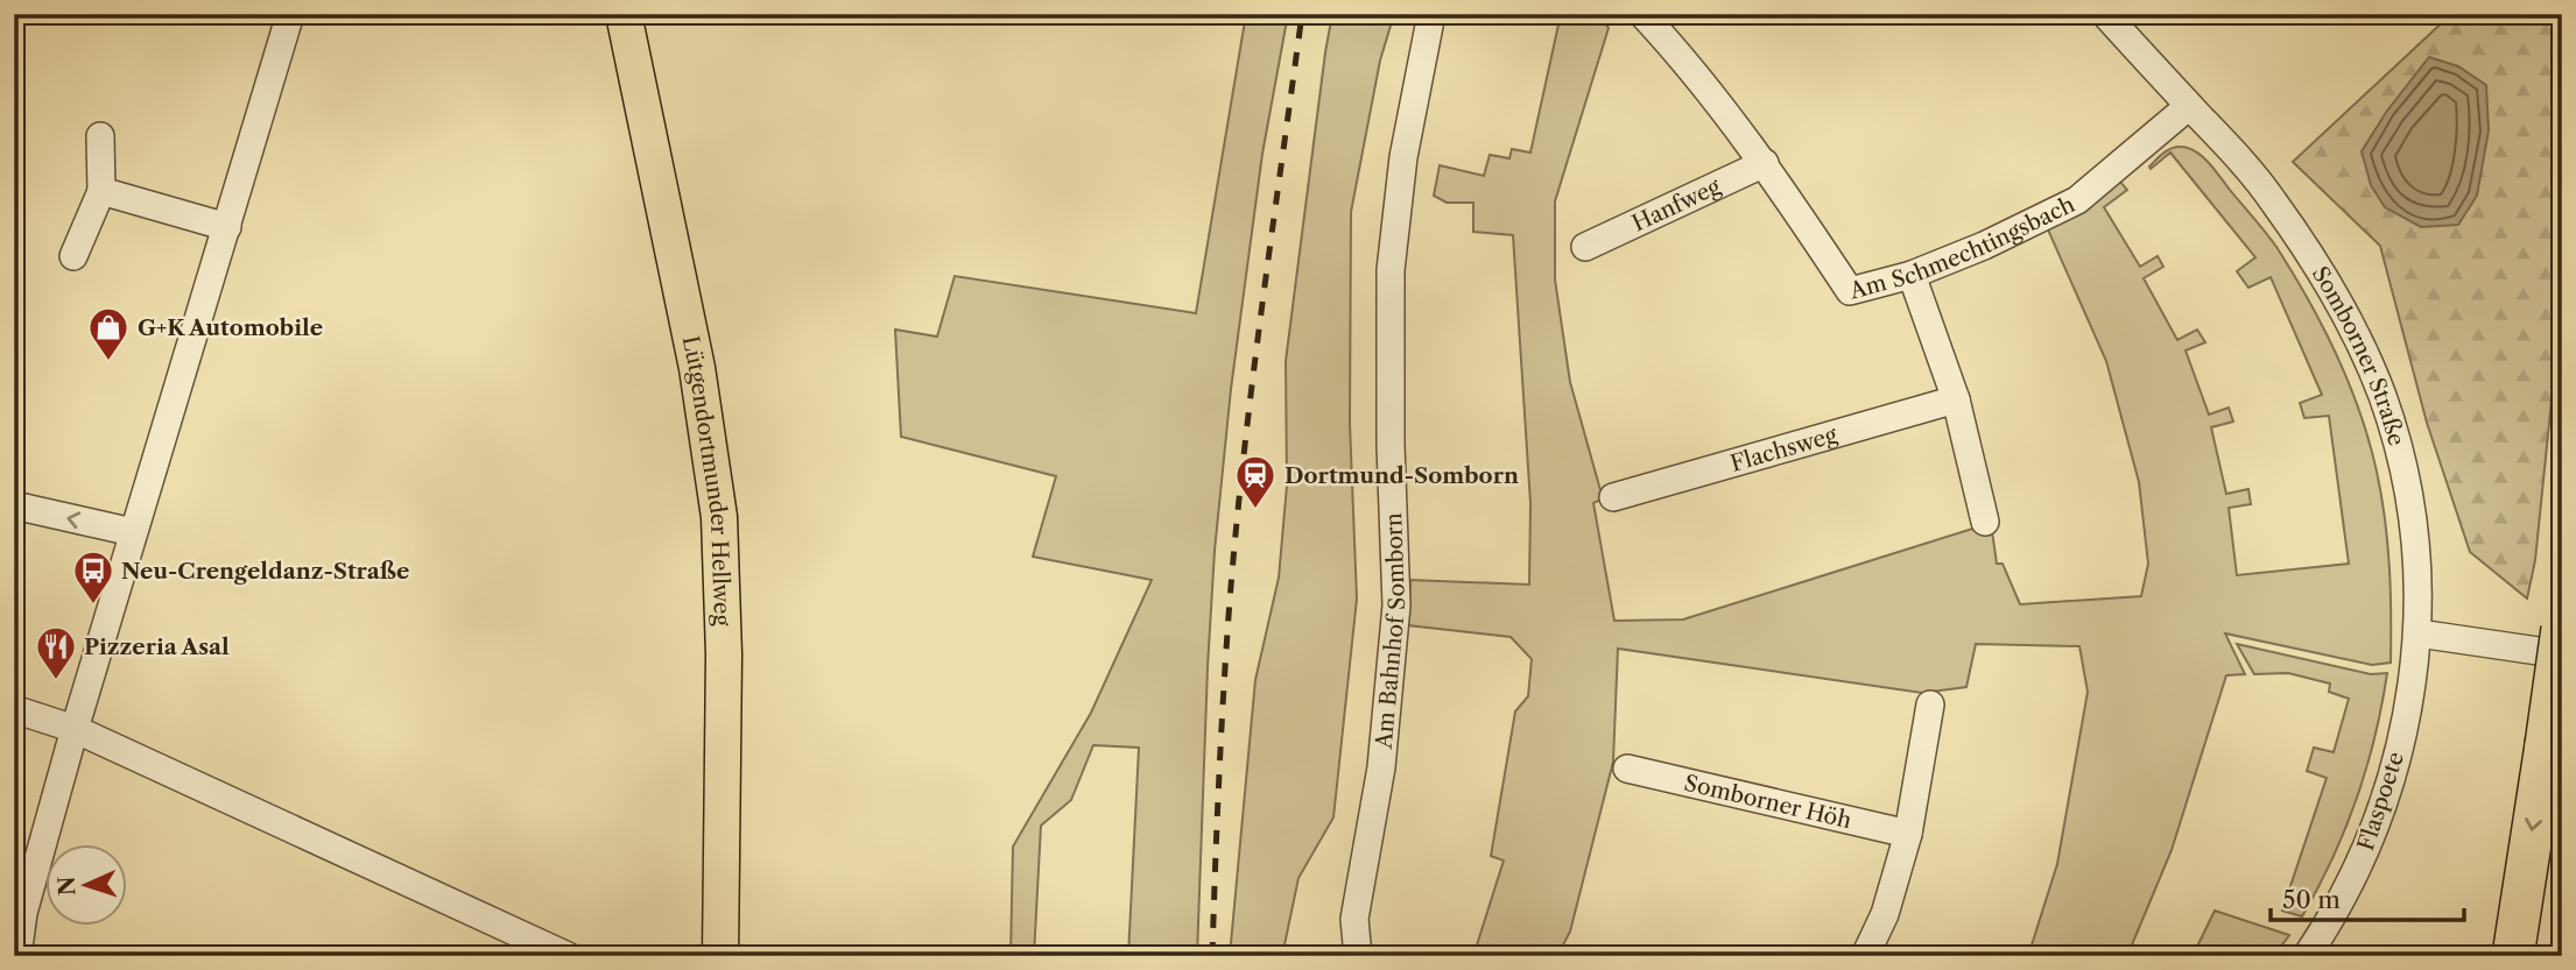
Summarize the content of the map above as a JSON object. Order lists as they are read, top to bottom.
{
  "streets": {
    "main road": ["Lütgendortmunder Hellweg"],
    "street": [
      "Hanfweg",
      "Am Schmechtingsbach",
      "Somborner Straße",
      "Flachsweg",
      "Am Bahnhof Somborn",
      "Somborner Höh",
      "Flaspoete"
    ]
  },
  "crossings": [
    ["Hanfweg", "Am Schmechtingsbach"],
    ["Am Schmechtingsbach", "Somborner Straße"],
    ["Somborner Straße", "Flaspoete"]
  ],
  "places": {
    "shop": ["G+K Automobile"],
    "station": ["Dortmund-Somborn"],
    "bus stop": ["Neu-Crengeldanz-Straße"],
    "restaurant": ["Pizzeria Asal"]
  },
  "scale_bar": "50 m",
  "north": "left"
}
